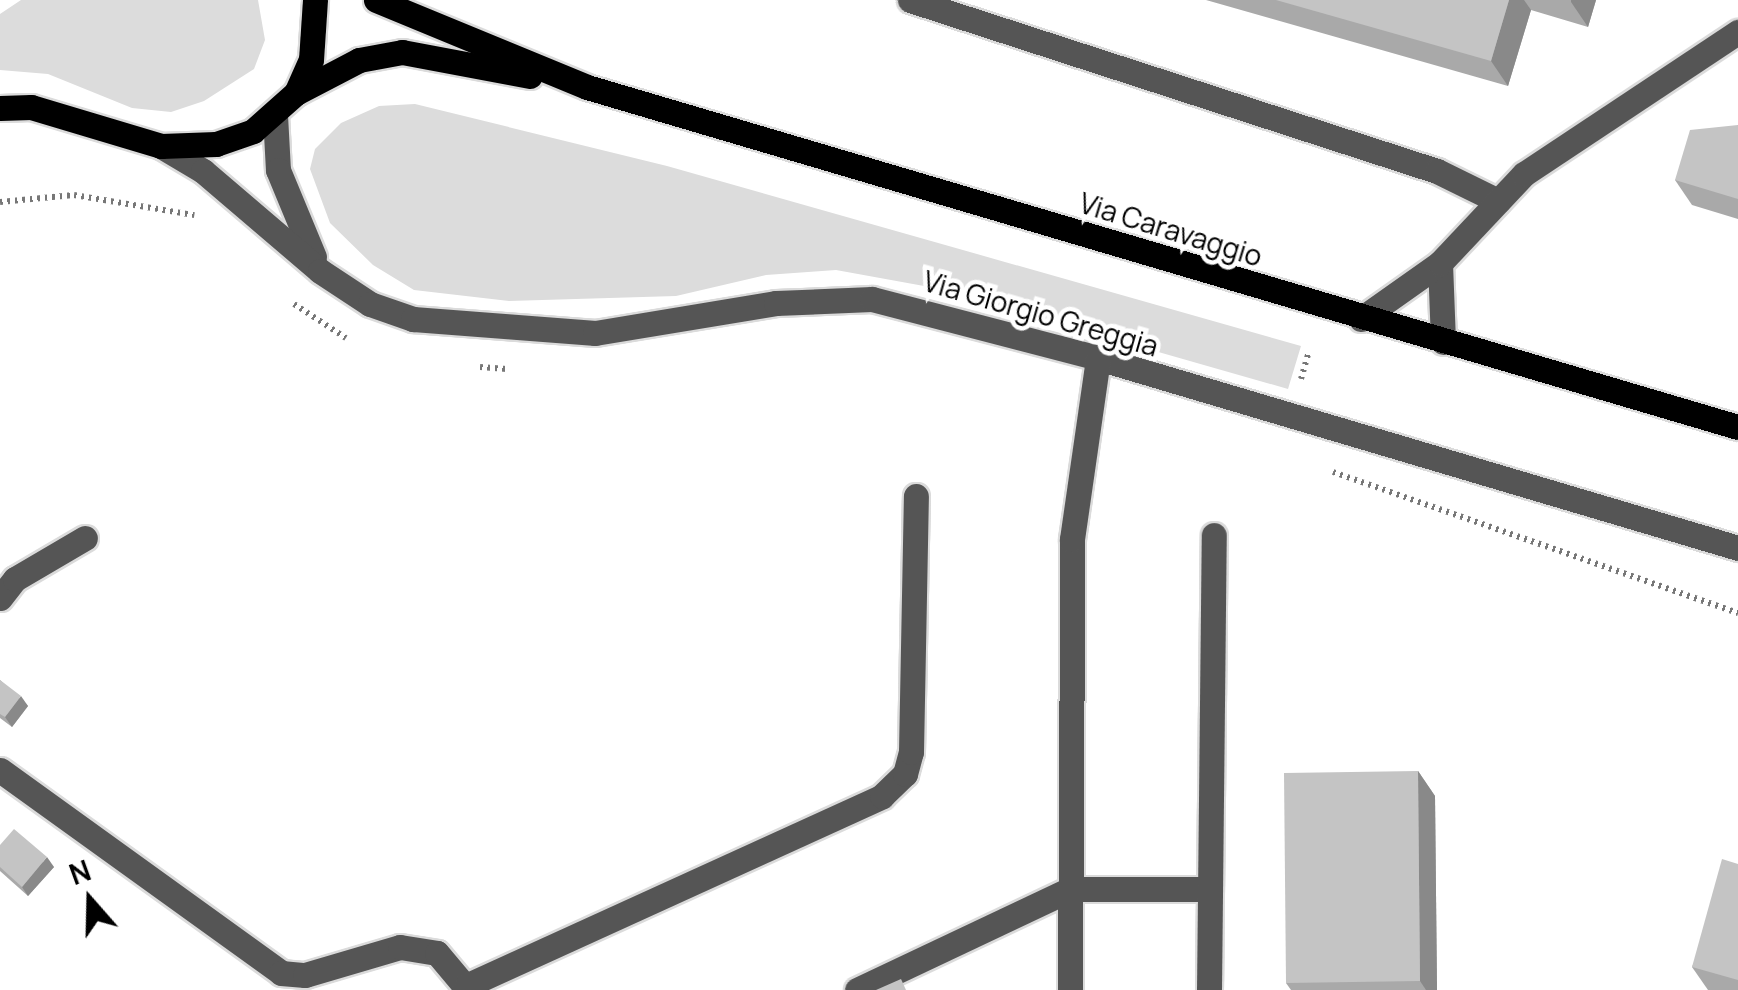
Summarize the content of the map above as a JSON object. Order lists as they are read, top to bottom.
{
  "streets": {
    "main road": ["Via Caravaggio"],
    "street": ["Via Giorgio Greggia"]
  },
  "crossings": [
    ["Via Caravaggio", "Via Giorgio Greggia"]
  ],
  "north": "top"
}
